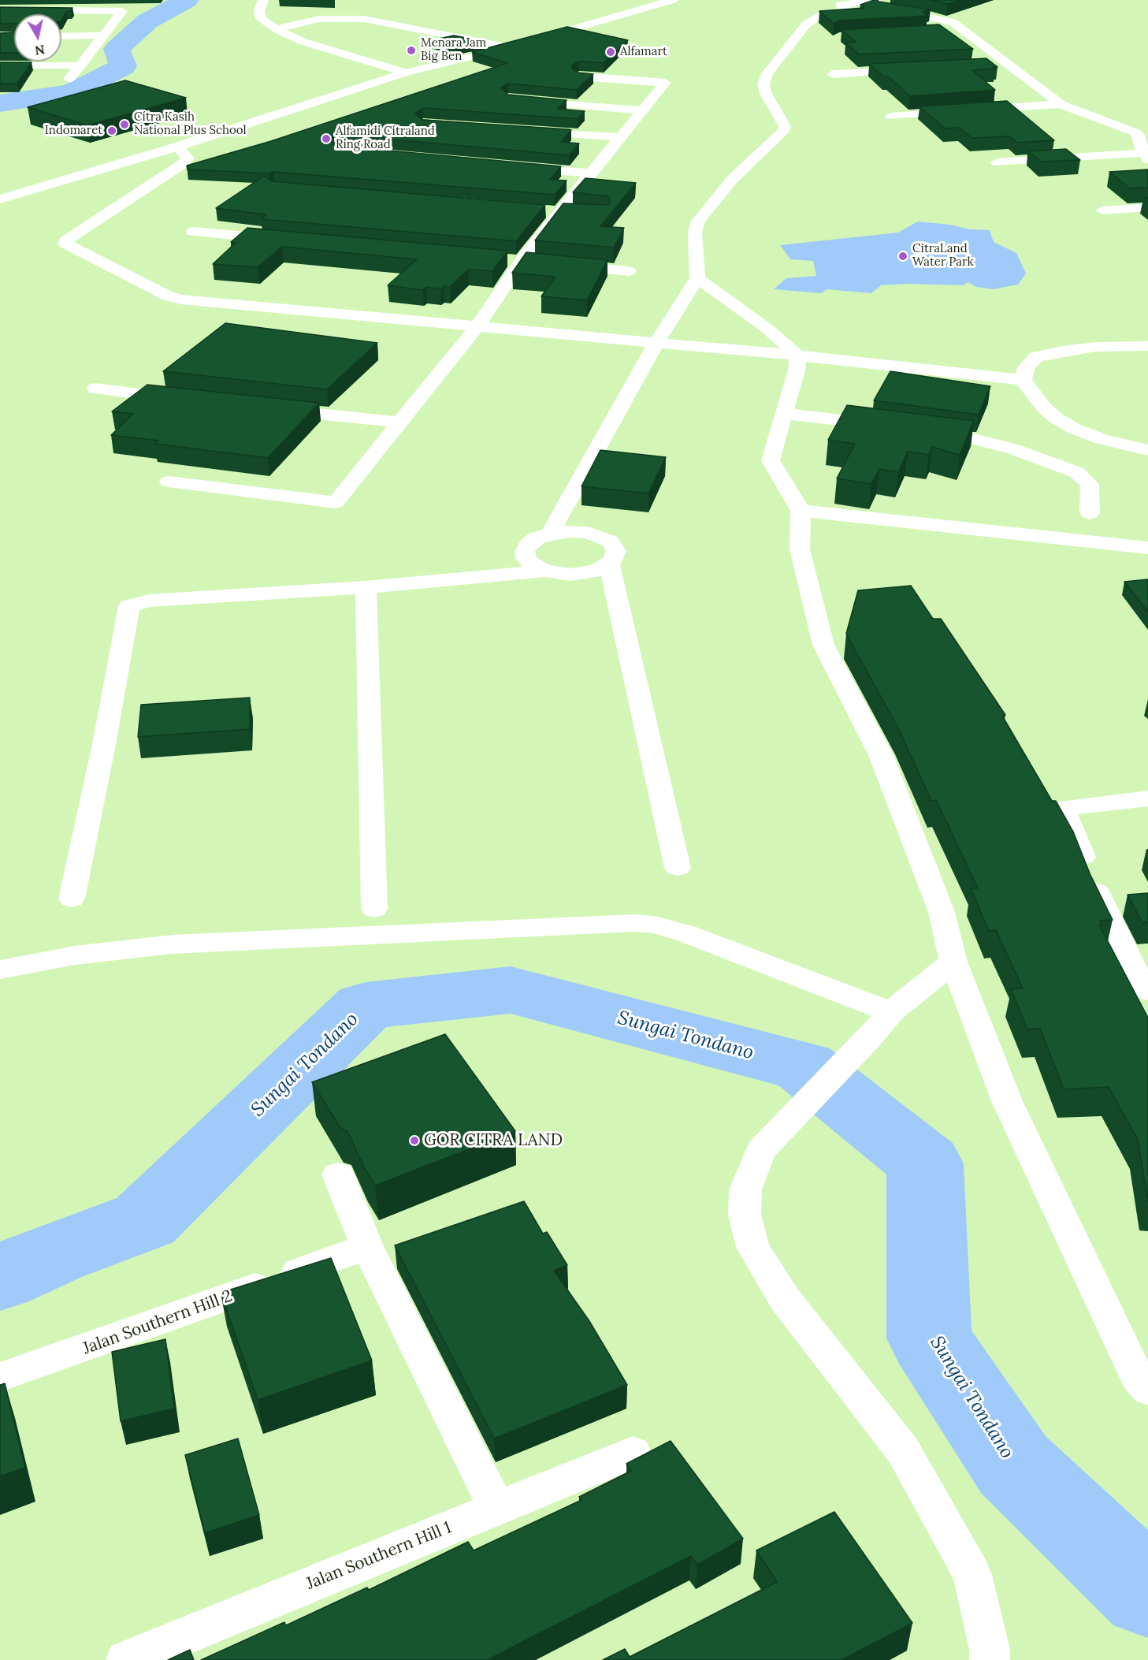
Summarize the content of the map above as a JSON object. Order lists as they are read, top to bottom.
{
  "streets": {
    "main road": ["Jalan Southern Hill 2", "Jalan Southern Hill 1"]
  },
  "water": ["Sungai Tondano"],
  "places": [
    "Menara Jam Big Ben",
    "Alfamart",
    "Citra Kasih National Plus School",
    "Indomaret",
    "Alfamidi Citraland Ring Road",
    "CitraLand Water Park",
    "GOR CITRA LAND"
  ],
  "north": "bottom"
}
